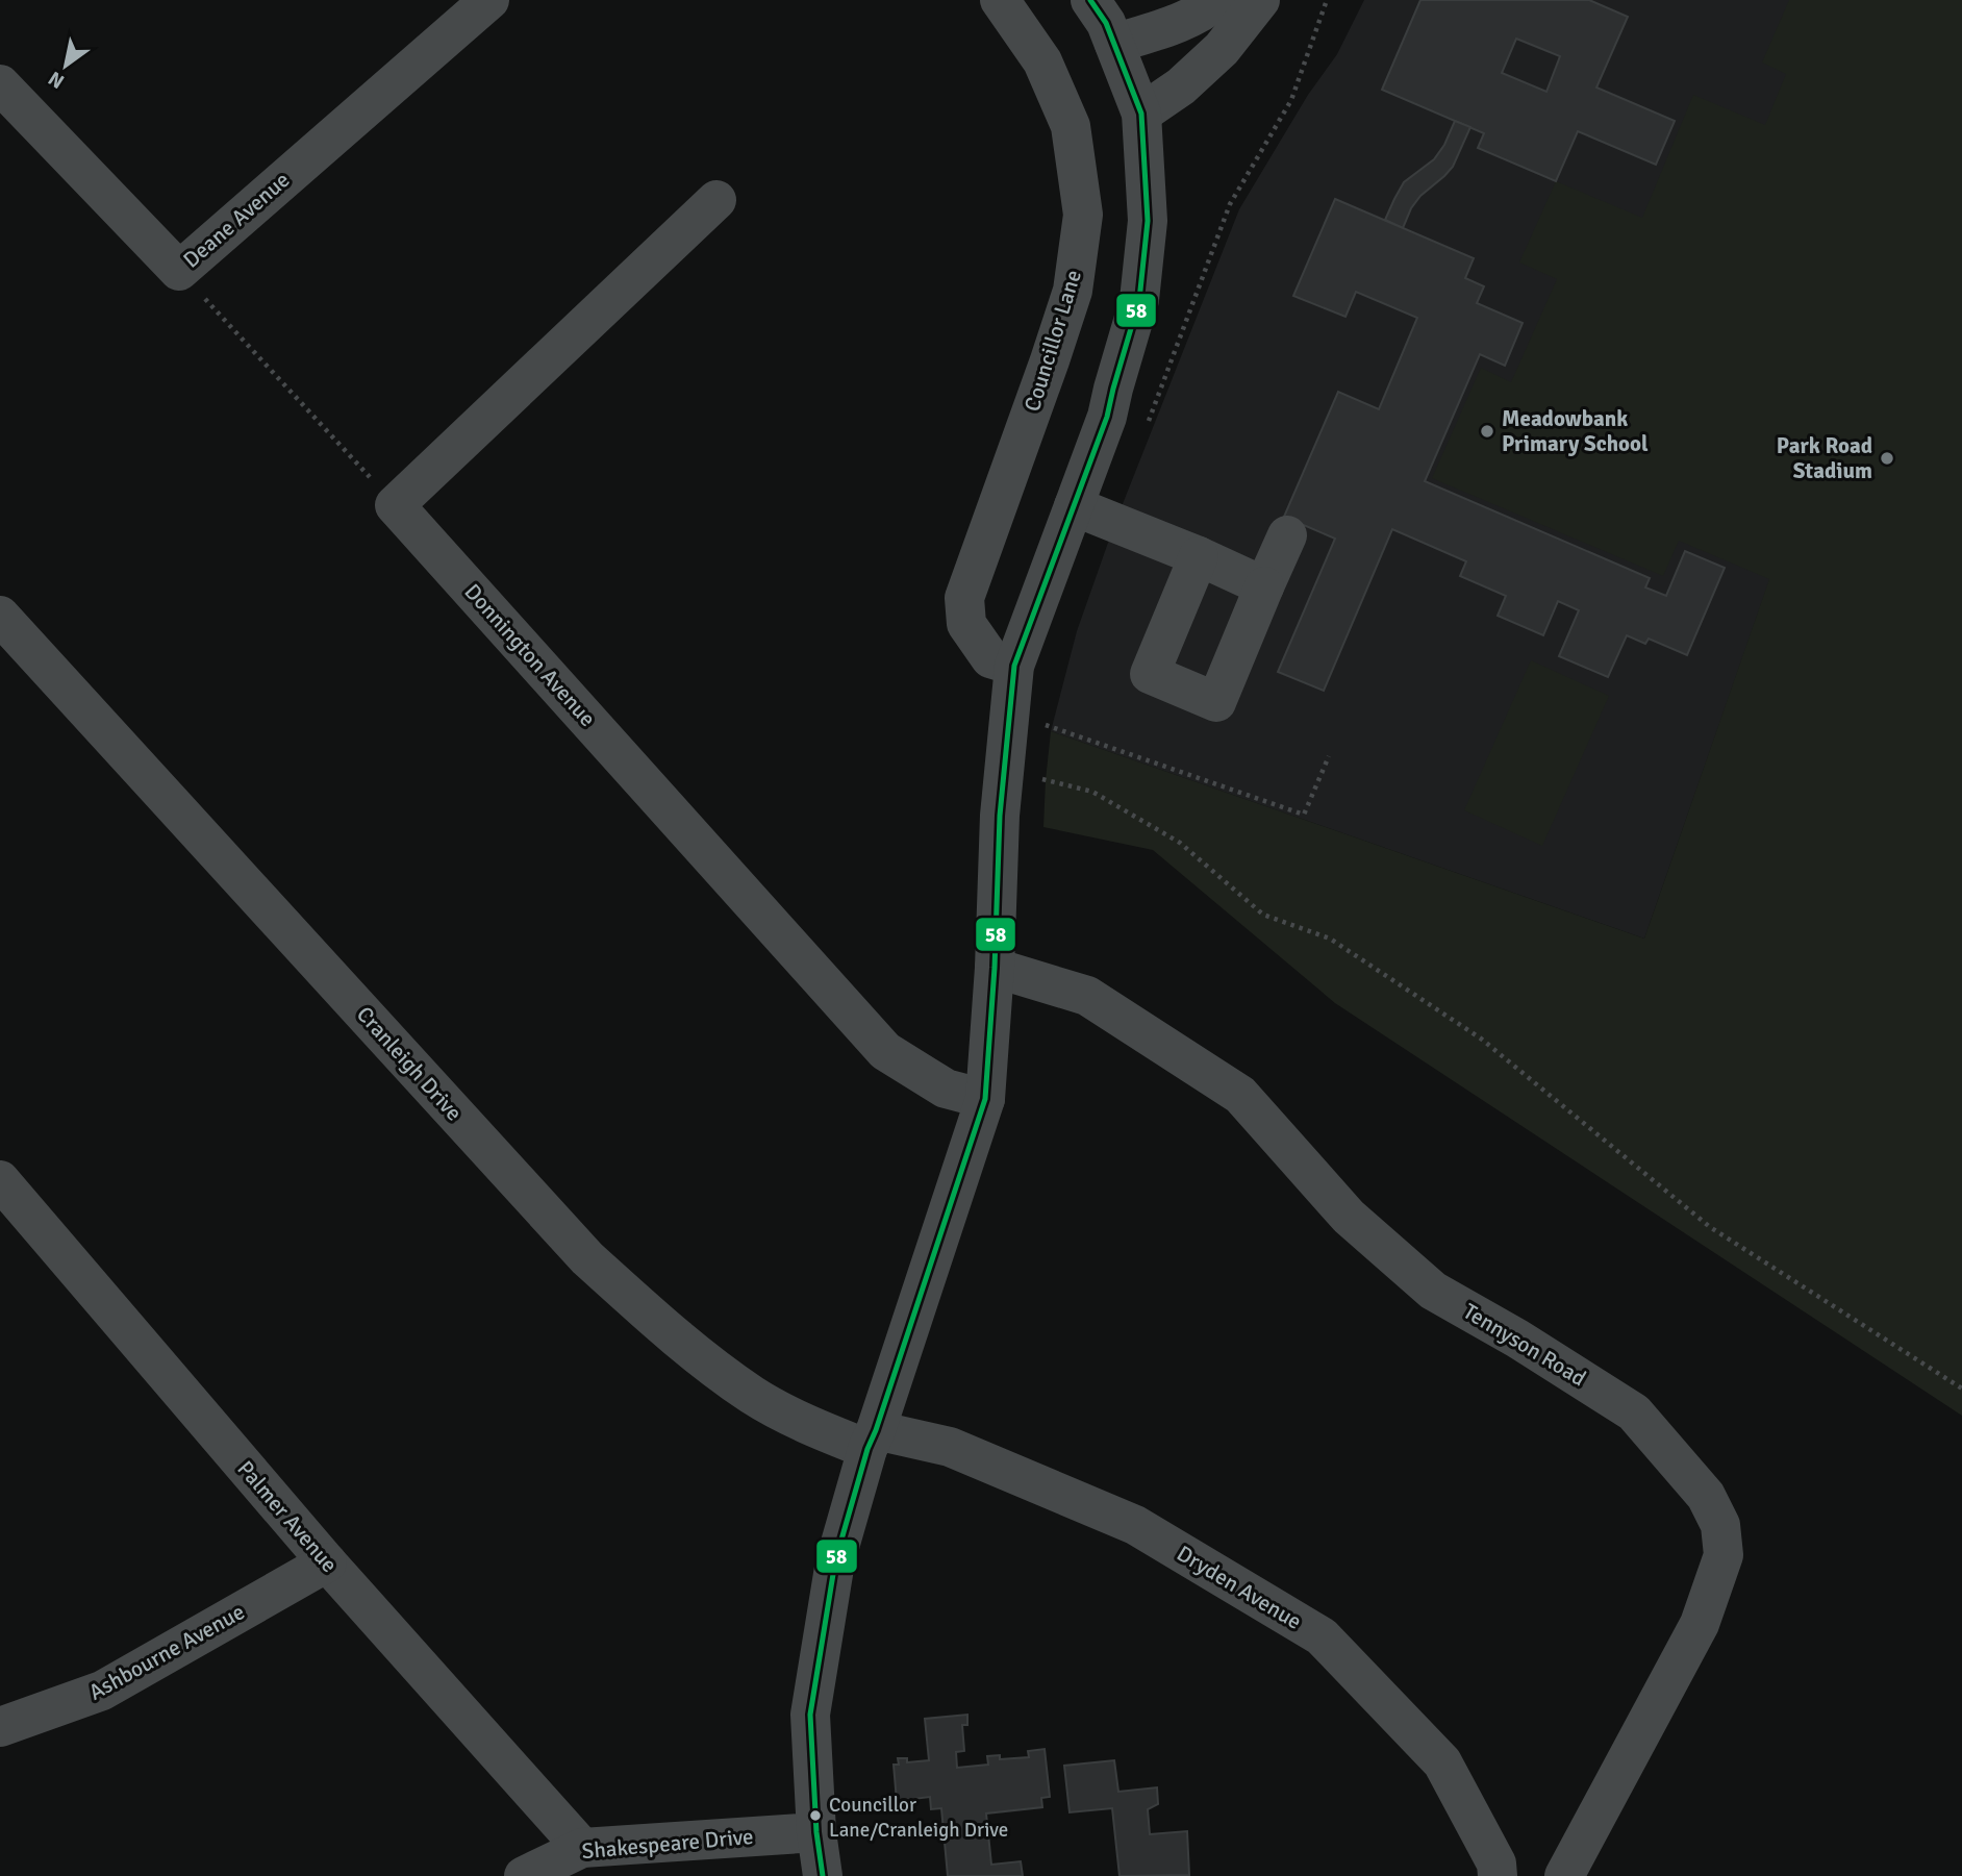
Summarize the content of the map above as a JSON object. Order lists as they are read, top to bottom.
{
  "streets": {
    "street": [
      "Deane Avenue",
      "Councillor Lane",
      "Donnington Avenue",
      "Cranleigh Drive",
      "Tennyson Road",
      "Palmer Avenue",
      "Dryden Avenue",
      "Ashbourne Avenue",
      "Shakespeare Drive"
    ]
  },
  "crossings": [
    ["Cranleigh Drive", "Dryden Avenue"],
    ["Palmer Avenue", "Ashbourne Avenue"],
    ["Palmer Avenue", "Shakespeare Drive"]
  ],
  "places": ["Meadowbank Primary School", "Park Road Stadium", "Councillor Lane/Cranleigh Drive"],
  "lines": ["transit line 58"],
  "north": "bottom left"
}
